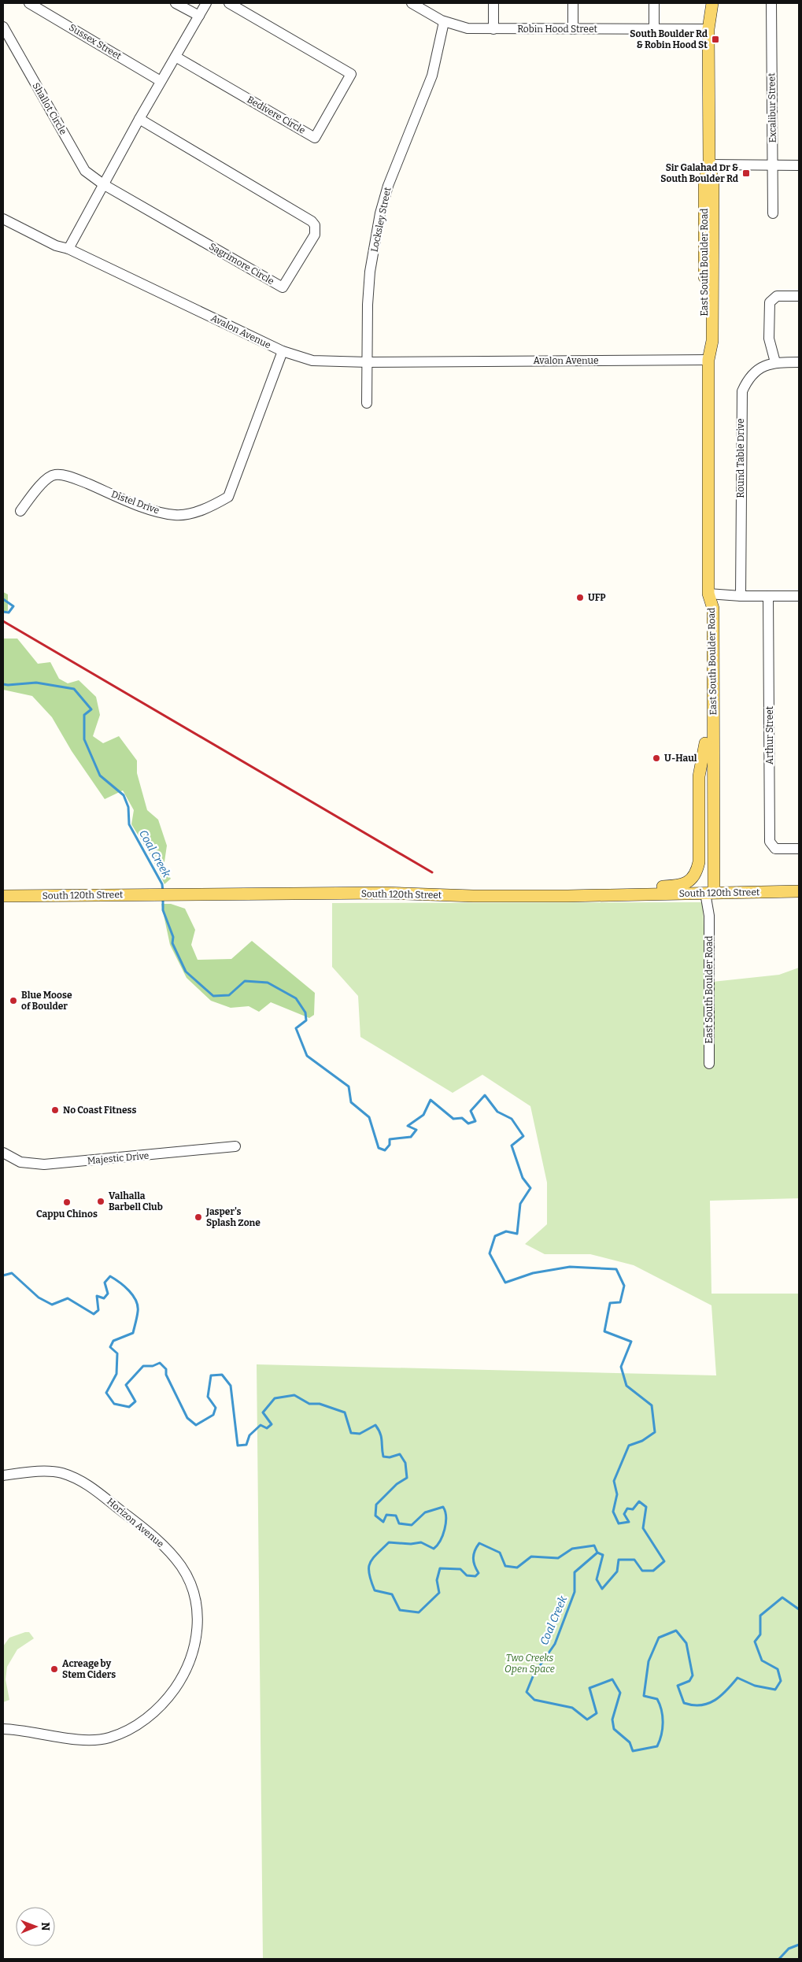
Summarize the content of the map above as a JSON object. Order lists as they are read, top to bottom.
{
  "streets": {
    "main road": ["East South Boulder Road", "South 120th Street"],
    "street": [
      "Robin Hood Street",
      "Sussex Street",
      "Excalibur Street",
      "Shallot Circle",
      "Bedivere Circle",
      "Locksley Street",
      "Sagrimore Circle",
      "Avalon Avenue",
      "Round Table Drive",
      "Distel Drive",
      "Arthur Street",
      "Majestic Drive",
      "Horizon Avenue"
    ]
  },
  "crossings": [
    ["Robin Hood Street", "Locksley Street"],
    ["Robin Hood Street", "East South Boulder Road"],
    ["Shallot Circle", "Sagrimore Circle"],
    ["Locksley Street", "Avalon Avenue"],
    ["East South Boulder Road", "Avalon Avenue"],
    ["East South Boulder Road", "South 120th Street"],
    ["Avalon Avenue", "Distel Drive"]
  ],
  "water": ["Coal Creek"],
  "parks": ["Two Creeks Open Space"],
  "places": {
    "transit": ["South Boulder Rd & Robin Hood St", "Sir Galahad Dr & South Boulder Rd"],
    "other": [
      "UFP",
      "U-Haul",
      "Blue Moose of Boulder",
      "No Coast Fitness",
      "Valhalla Barbell Club",
      "Cappu Chinos",
      "Jasper's Splash Zone",
      "Acreage by Stem Ciders"
    ]
  },
  "north": "right"
}
